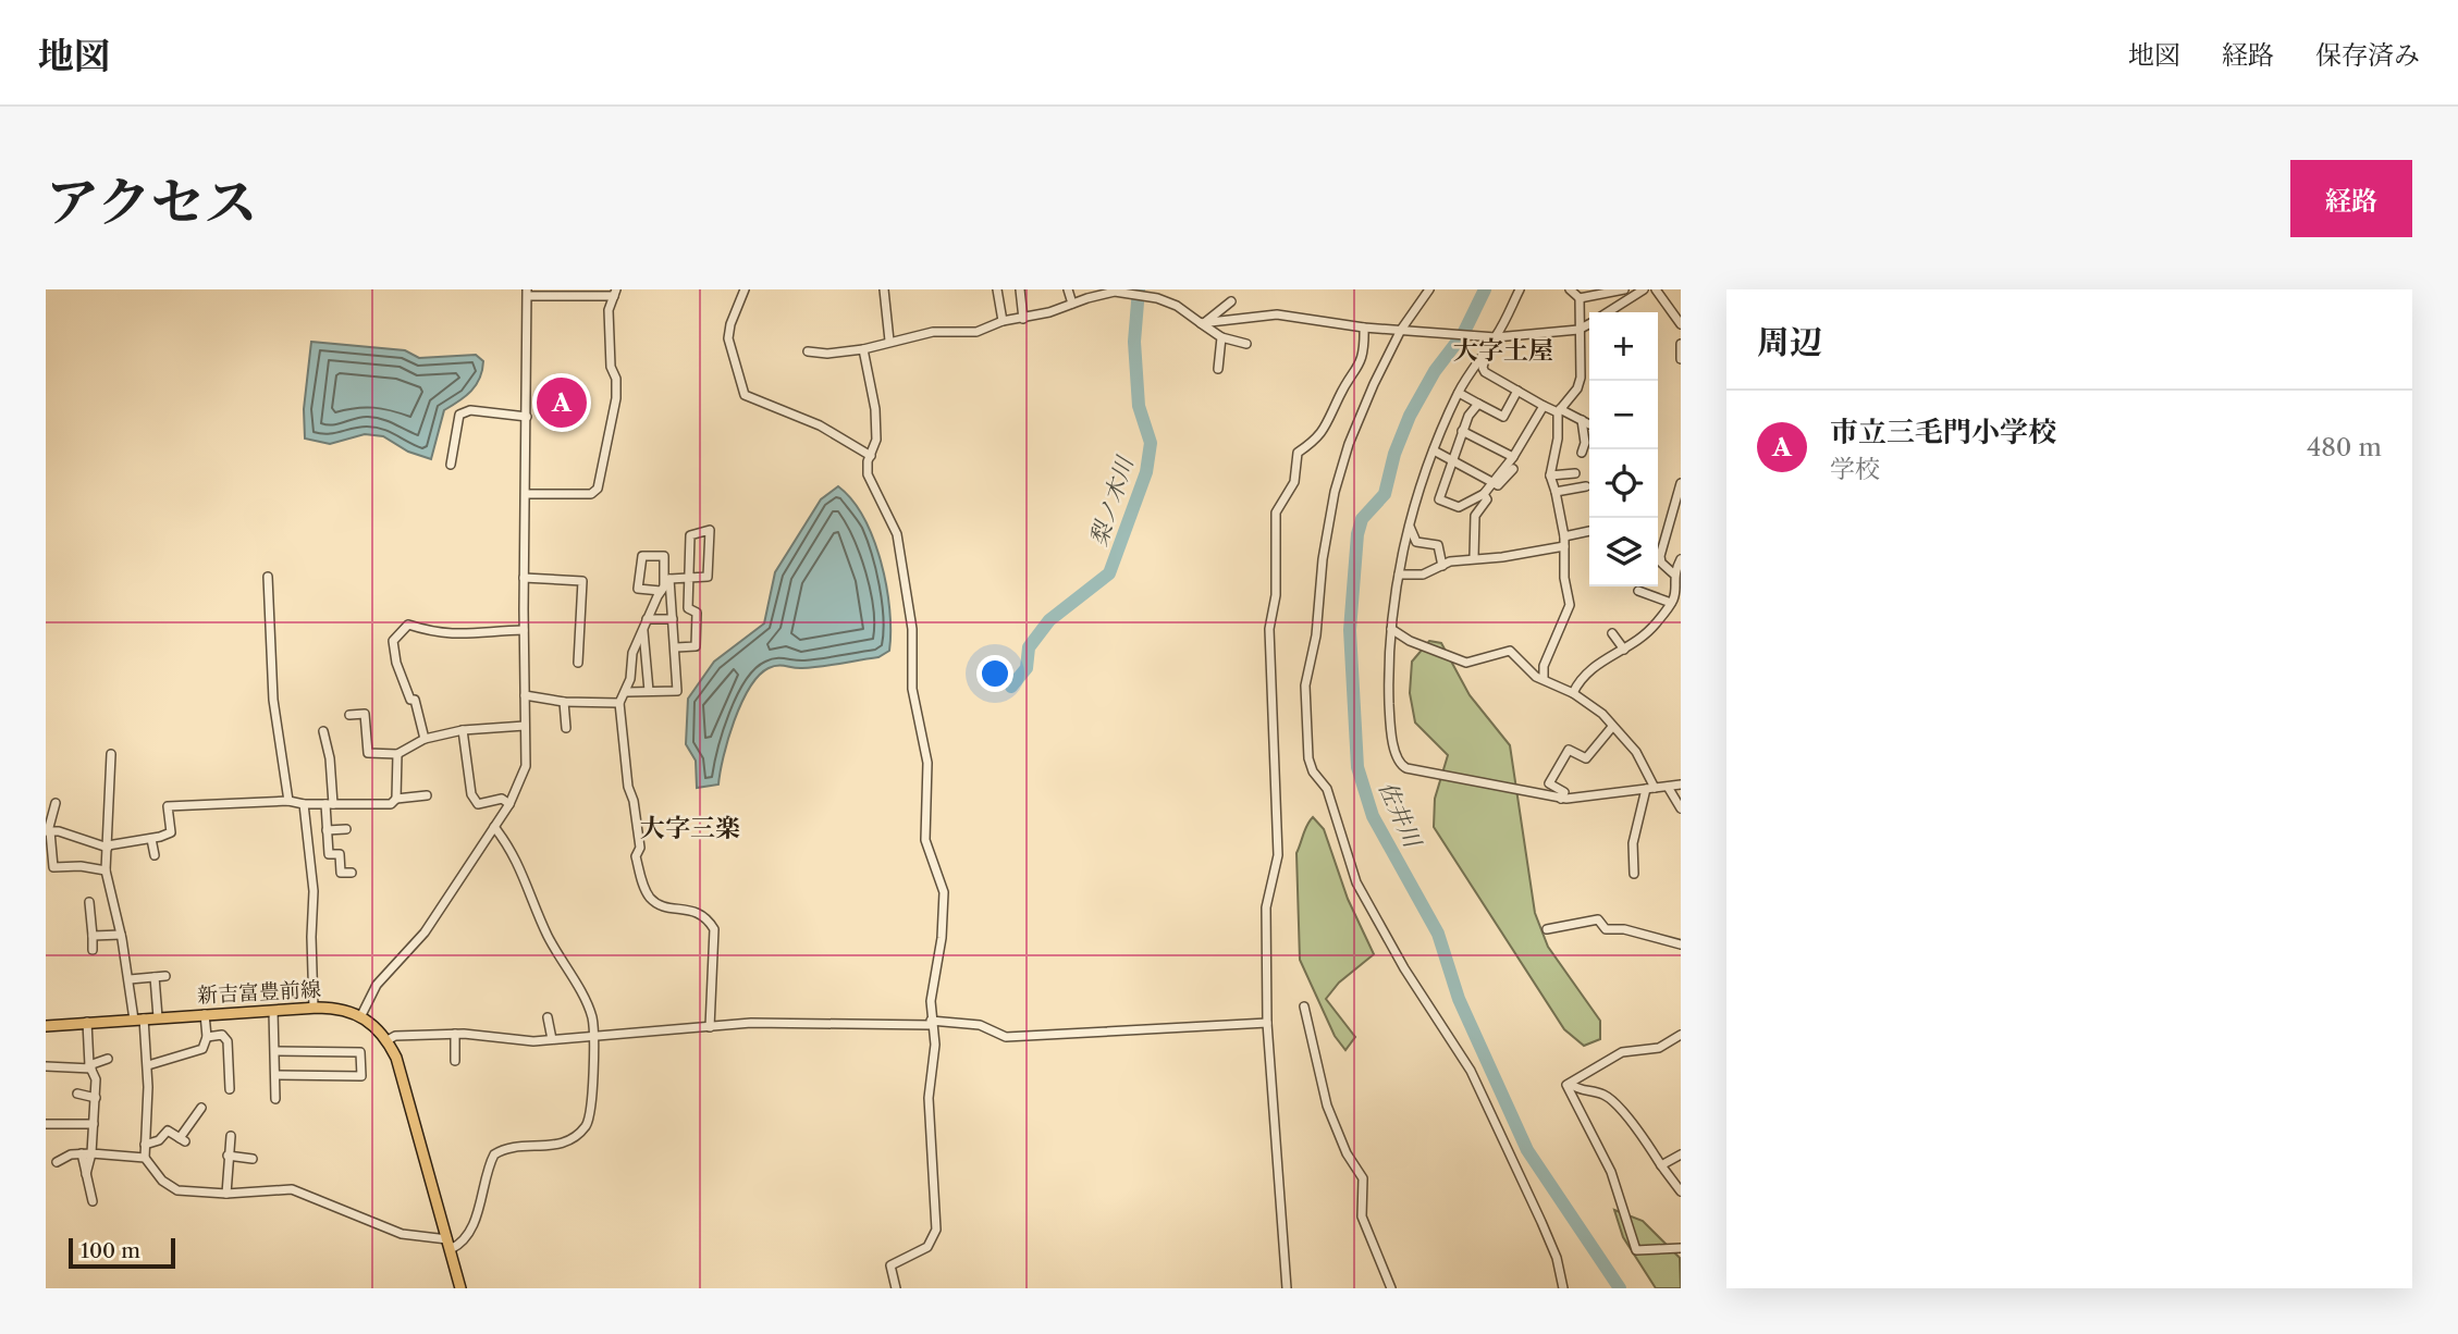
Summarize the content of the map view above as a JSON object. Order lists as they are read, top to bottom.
{
  "streets": {
    "main road": ["新吉富豊前線"]
  },
  "districts": ["大字土屋", "大字三楽"],
  "water": ["梨ノ木川", "佐井川"],
  "scale_bar": "100 m",
  "page": {
    "header": "地図",
    "nav": ["地図", "経路", "保存済み"],
    "title": "アクセス",
    "buttons": "経路",
    "heading": "周辺",
    "map_buttons": ["+", "−"],
    "pins": "A",
    "list": [
      {
        "mark": "A",
        "name": "市立三毛門小学校",
        "note": "学校",
        "value": "480 m"
      }
    ],
    "scale": "100 m"
  }
}
